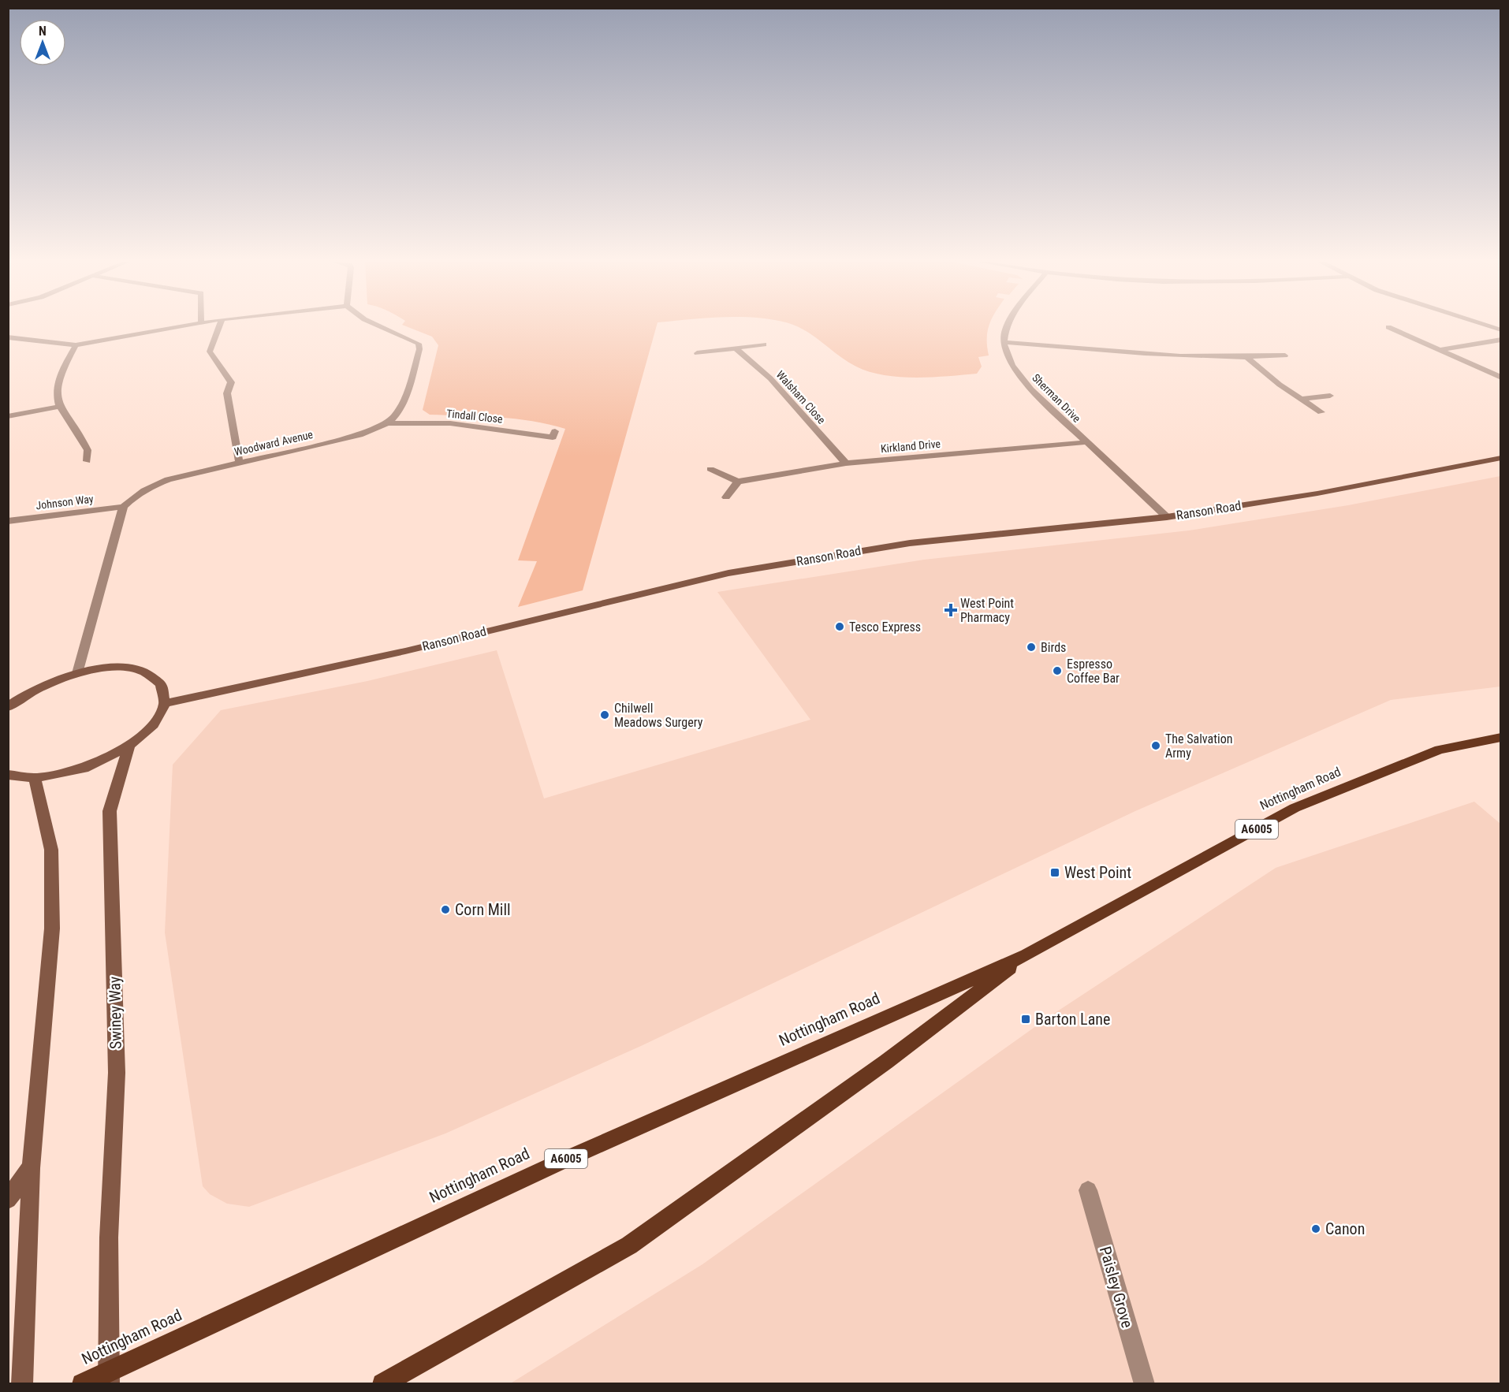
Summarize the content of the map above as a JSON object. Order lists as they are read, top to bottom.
{
  "streets": {
    "main road": ["Nottingham Road", "A6005"],
    "street": [
      "Walsham Close",
      "Sherman Drive",
      "Tindall Close",
      "Woodward Avenue",
      "Kirkland Drive",
      "Johnson Way",
      "Ranson Road",
      "Swiney Way",
      "Paisley Grove"
    ]
  },
  "crossings": [
    ["Walsham Close", "Kirkland Drive"],
    ["Sherman Drive", "Kirkland Drive"],
    ["Sherman Drive", "Ranson Road"],
    ["Tindall Close", "Woodward Avenue"],
    ["Woodward Avenue", "Johnson Way"],
    ["Nottingham Road", "Swiney Way"]
  ],
  "places": {
    "health": ["West Point Pharmacy"],
    "other": [
      "Tesco Express",
      "Birds",
      "Espresso Coffee Bar",
      "Chilwell Meadows Surgery",
      "The Salvation Army",
      "Corn Mill",
      "Canon"
    ],
    "transit": ["West Point", "Barton Lane"]
  },
  "north": "top"
}
